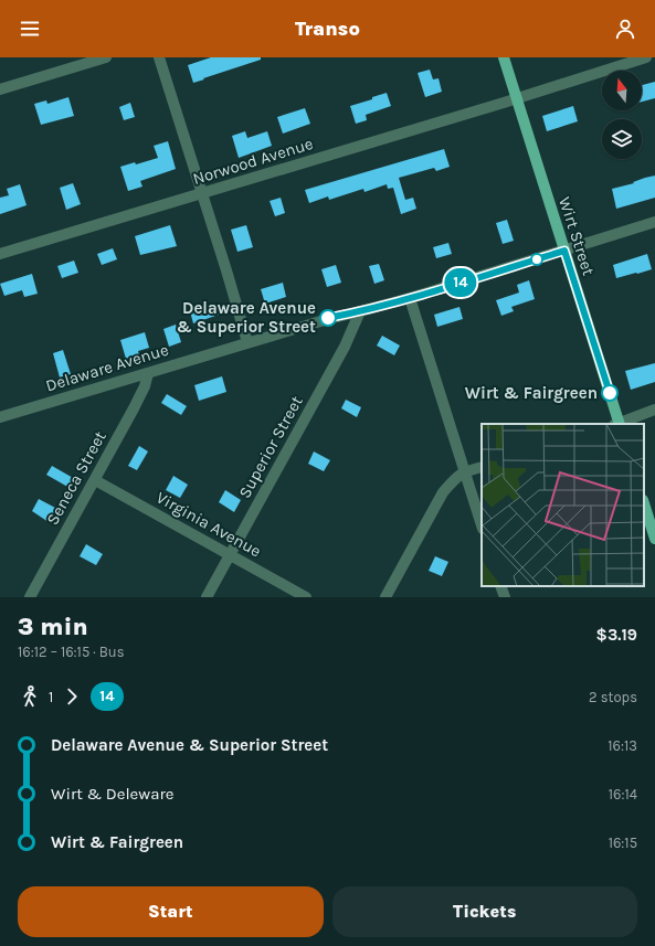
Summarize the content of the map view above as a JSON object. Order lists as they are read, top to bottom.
{
  "streets": {
    "main road": ["Wirt Street"],
    "street": [
      "Norwood Avenue",
      "Delaware Avenue",
      "Superior Street",
      "Seneca Street",
      "Virginia Avenue"
    ]
  },
  "crossings": [
    ["Norwood Avenue", "Wirt Street"],
    ["Wirt Street", "Delaware Avenue"],
    ["Delaware Avenue", "Superior Street"],
    ["Delaware Avenue", "Seneca Street"],
    ["Superior Street", "Virginia Avenue"],
    ["Seneca Street", "Virginia Avenue"]
  ],
  "places": ["Delaware Avenue & Superior Street", "Wirt & Fairgreen"],
  "lines": ["bus line 14"],
  "north": "top",
  "page": {
    "header": "Transo",
    "on_map": "14",
    "heading": ["3 min", "16:12 – 16:15 · Bus", "$3.19"],
    "legs": ["1", "14", "2 stops"],
    "list": [
      {
        "name": "Delaware Avenue & Superior Street",
        "value": "16:13"
      },
      {
        "name": "Wirt & Deleware",
        "value": "16:14"
      },
      {
        "name": "Wirt & Fairgreen",
        "value": "16:15"
      }
    ],
    "buttons": ["Start", "Tickets"]
  }
}
